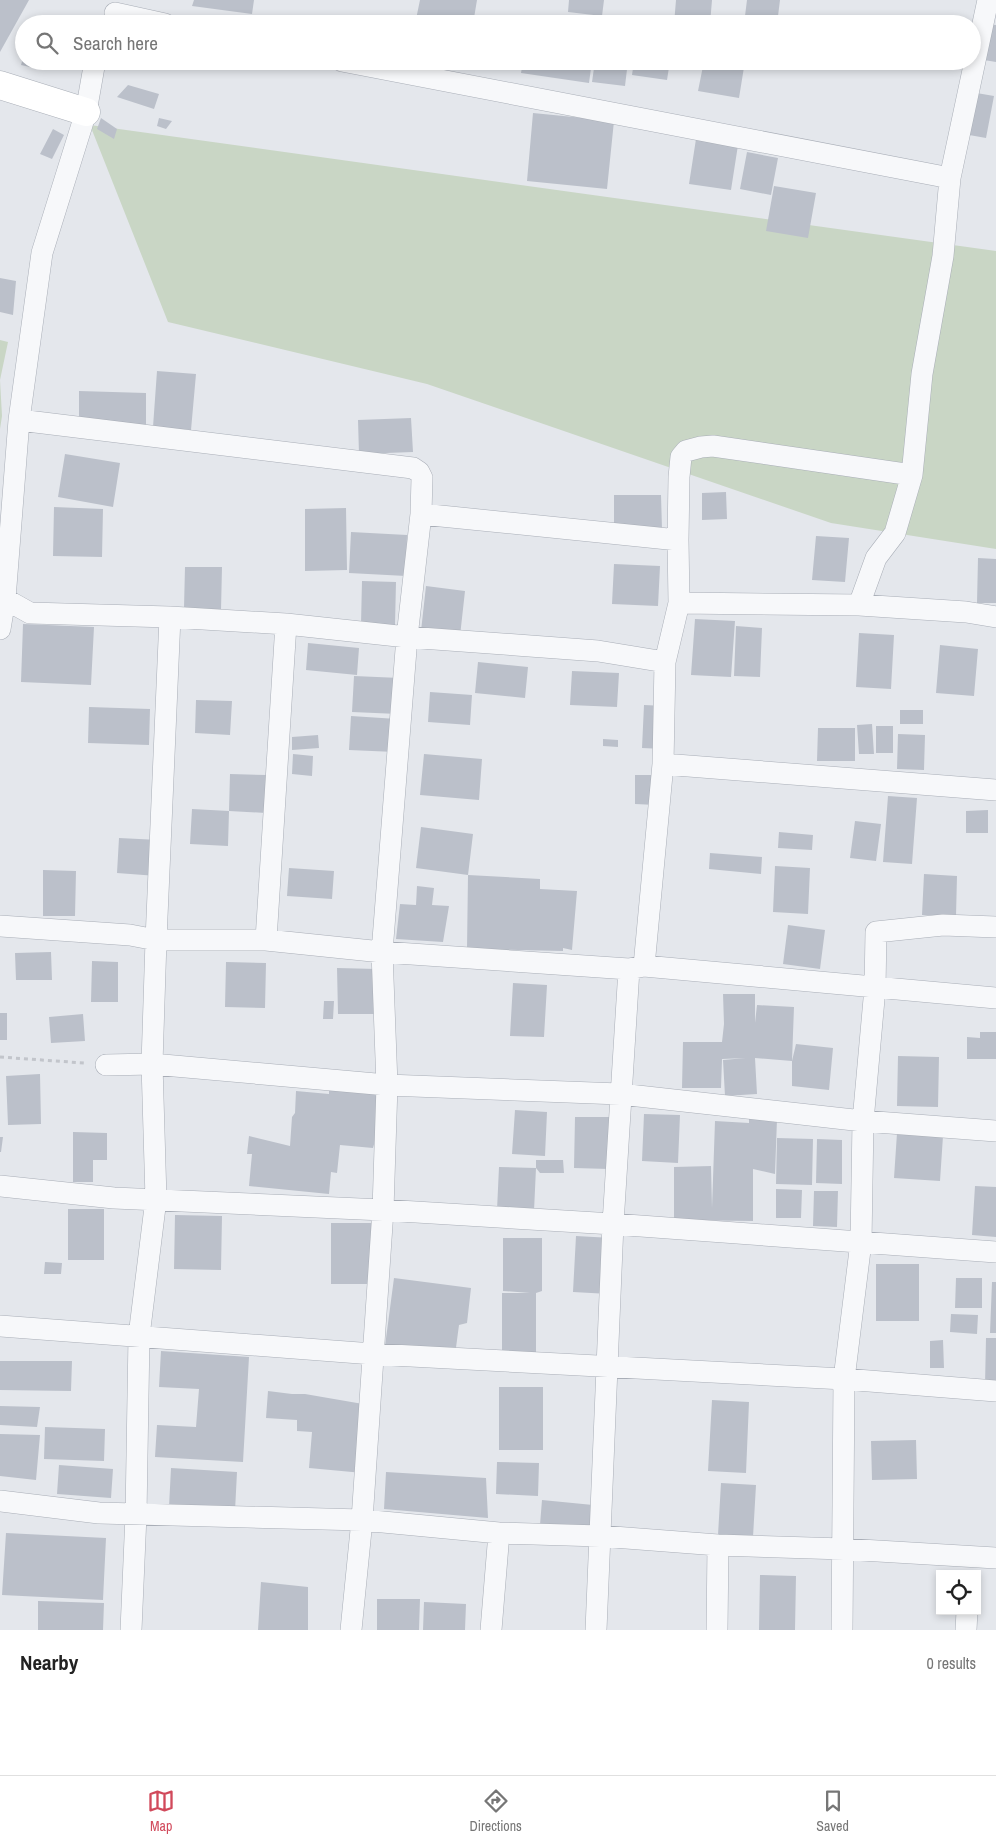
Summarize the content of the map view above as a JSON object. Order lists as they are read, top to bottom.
{
  "page": {
    "search": "Search here",
    "heading": ["Nearby", "0 results"],
    "nav": ["Map", "Directions", "Saved"]
  }
}
